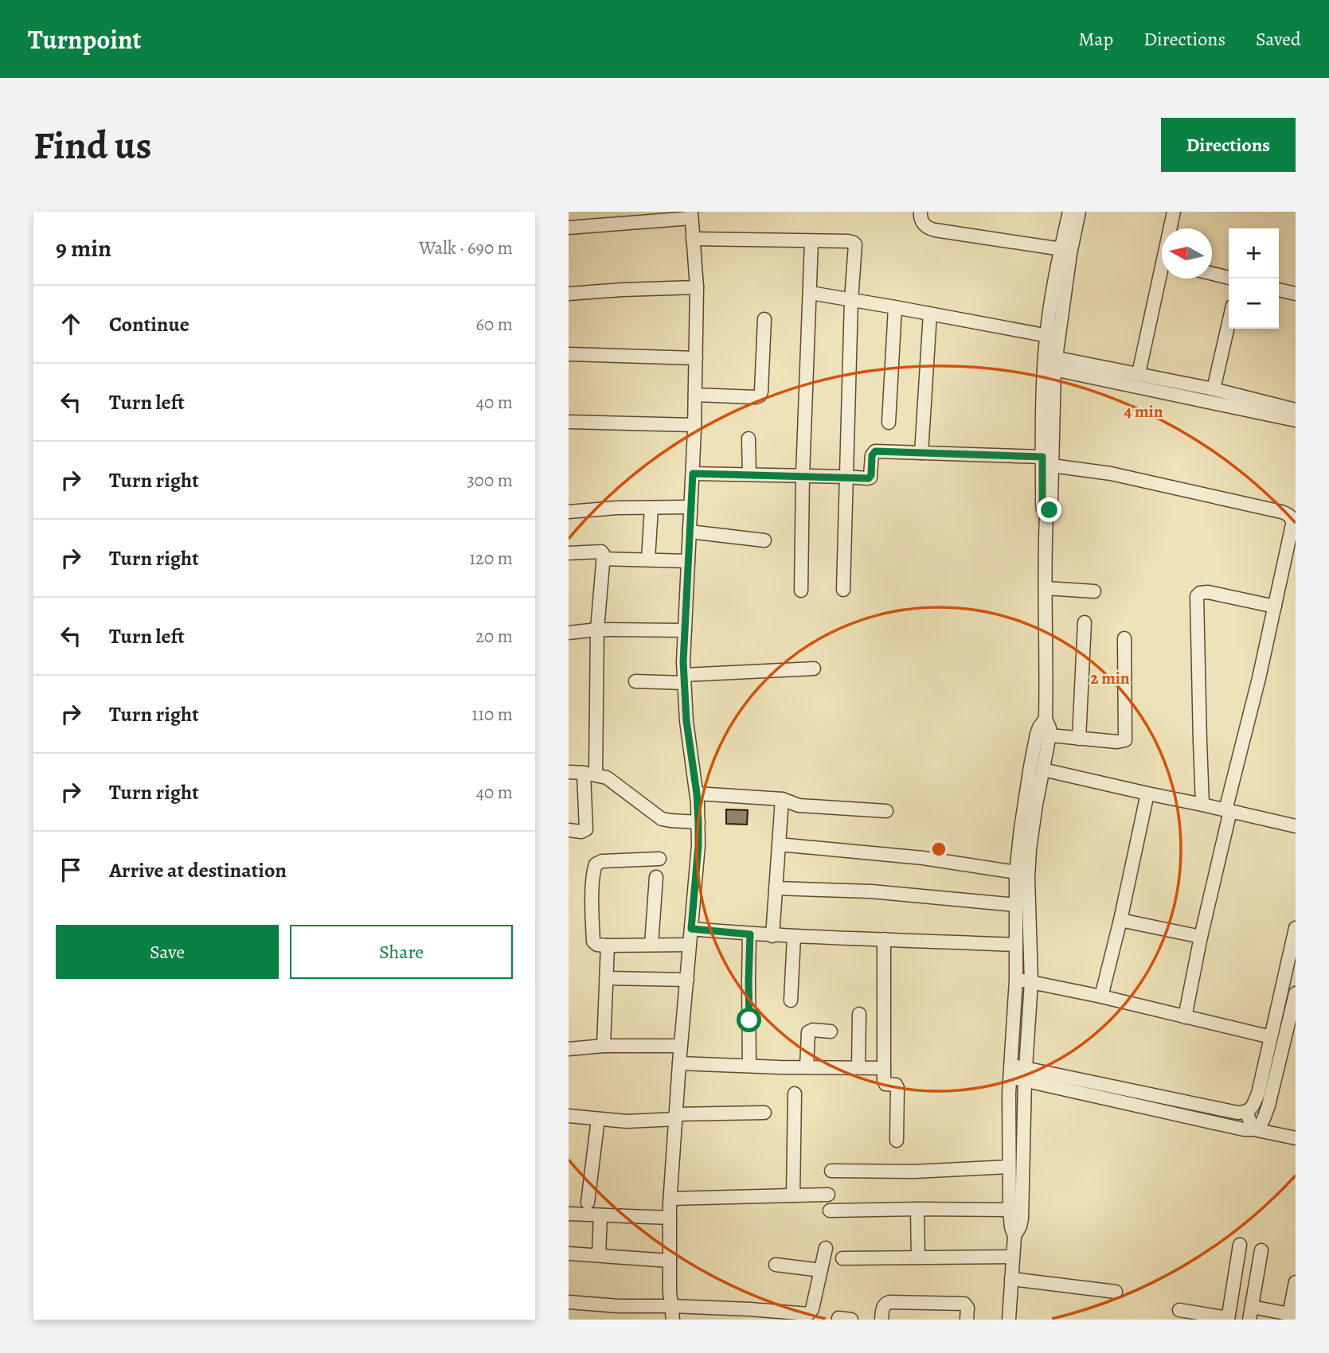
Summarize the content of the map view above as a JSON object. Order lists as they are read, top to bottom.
{
  "north": "left",
  "page": {
    "header": "Turnpoint",
    "nav": ["Map", "Directions", "Saved"],
    "buttons": [
      "Directions",
      ["Save", "Share"]
    ],
    "title": "Find us",
    "heading": ["9 min", "Walk · 690 m"],
    "map_buttons": ["+", "−"],
    "list": [
      ["Continue", "60 m"],
      ["Turn left", "40 m"],
      ["Turn right", "300 m"],
      ["Turn right", "120 m"],
      ["Turn left", "20 m"],
      ["Turn right", "110 m"],
      ["Turn right", "40 m"],
      "Arrive at destination"
    ]
  },
  "rings": ["4 min", "2 min"]
}
